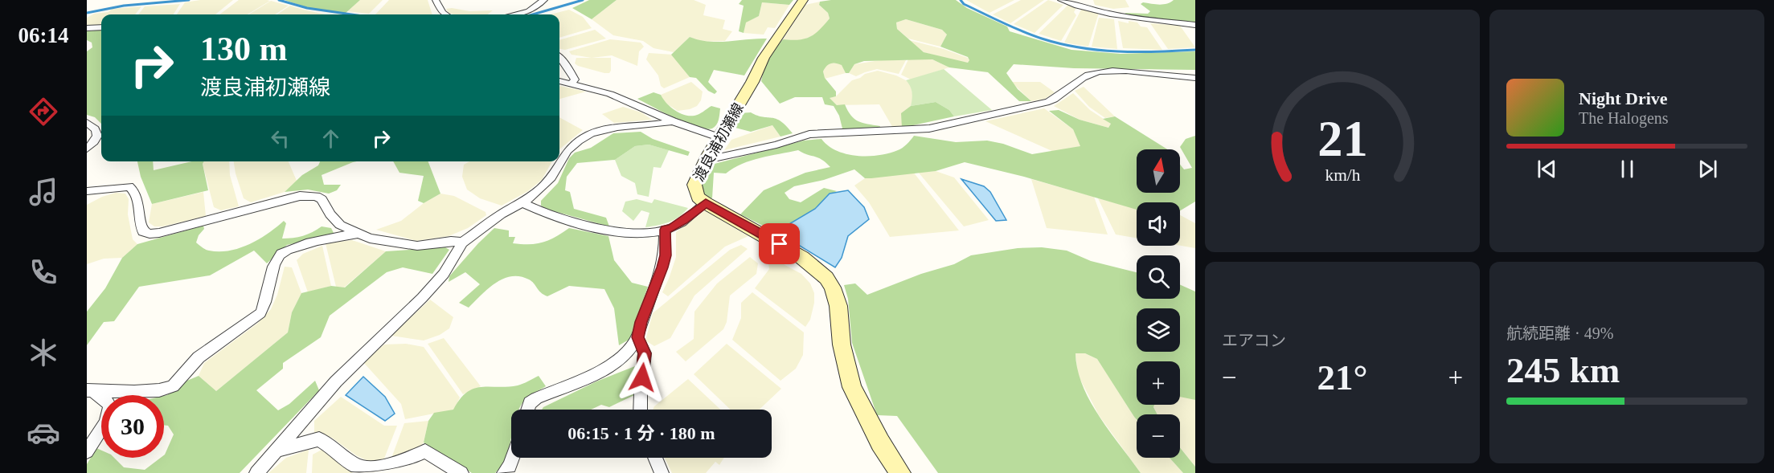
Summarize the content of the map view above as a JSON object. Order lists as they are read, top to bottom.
{
  "streets": {
    "main road": ["渡良浦初瀬線"]
  },
  "north": "top",
  "page": {
    "tabs": "06:14",
    "turn": ["130 m", "渡良浦初瀬線"],
    "song": ["Night Drive", "The Halogens"],
    "map_buttons": ["+", "−"],
    "tile": [
      "エアコン",
      ["航続距離 · 49%", "245 km"]
    ],
    "heat": ["−", "21°", "+"],
    "limit": "30",
    "trip": "06:15 · 1 分 · 180 m",
    "gauge": ["21", "km/h"]
  }
}
